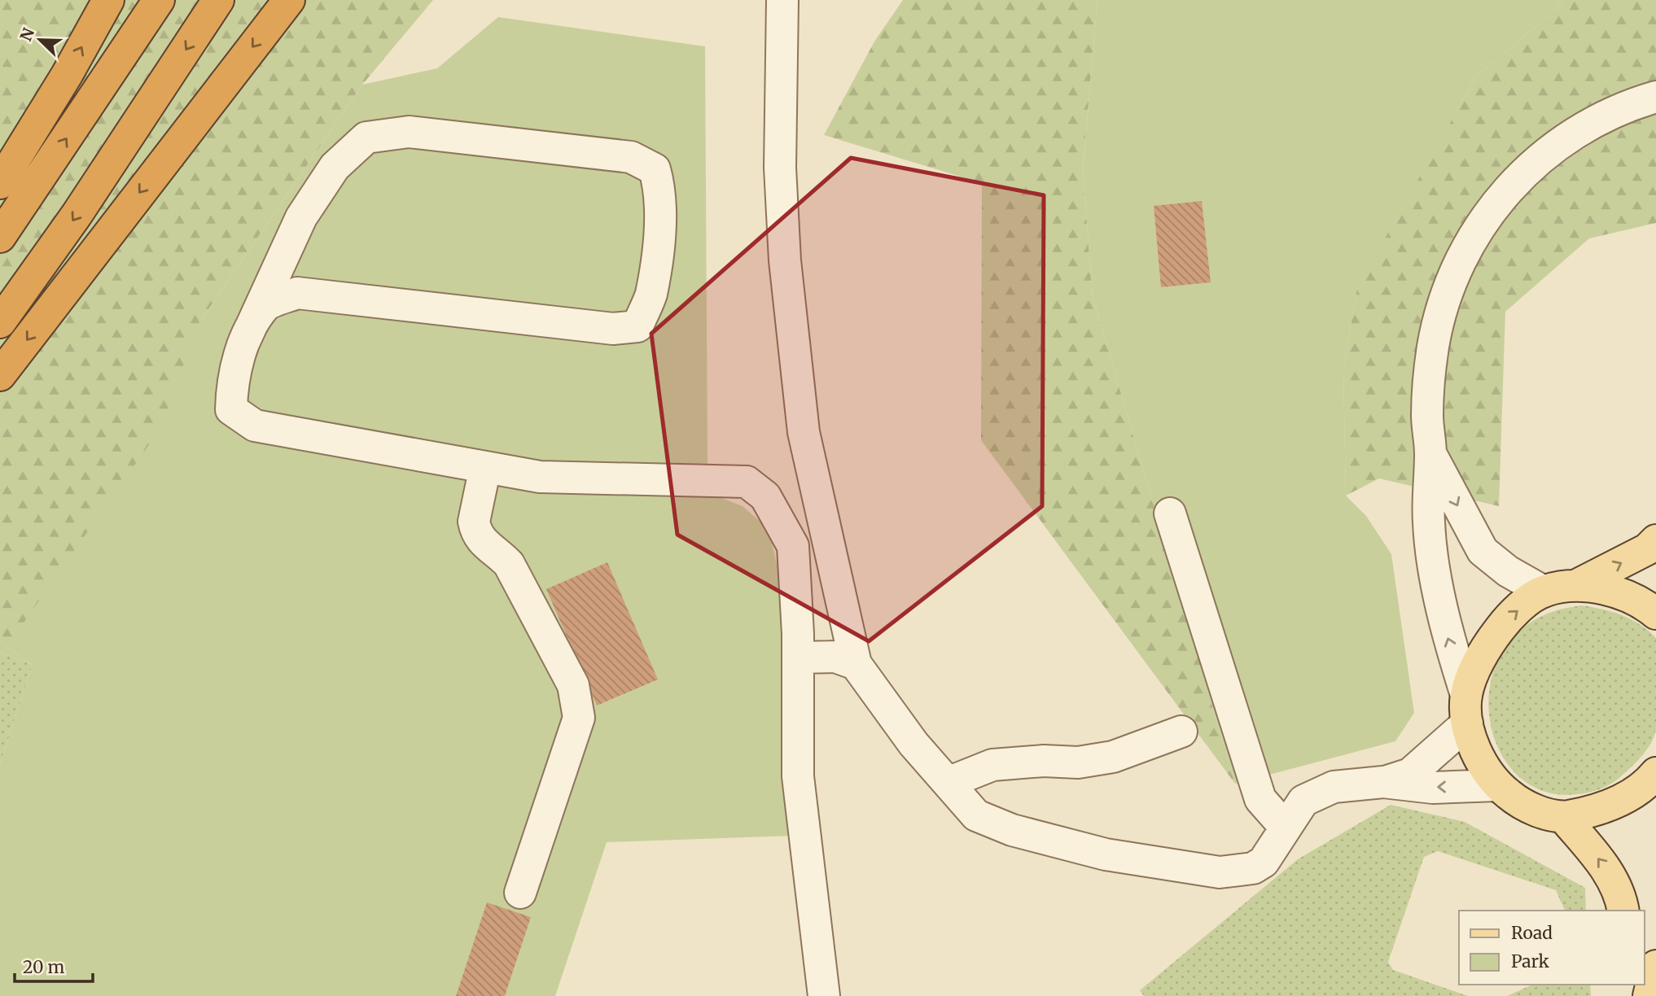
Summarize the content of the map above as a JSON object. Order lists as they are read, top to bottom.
{
  "legend": ["Road", "Park"],
  "scale_bar": "20 m",
  "north": "top left"
}
